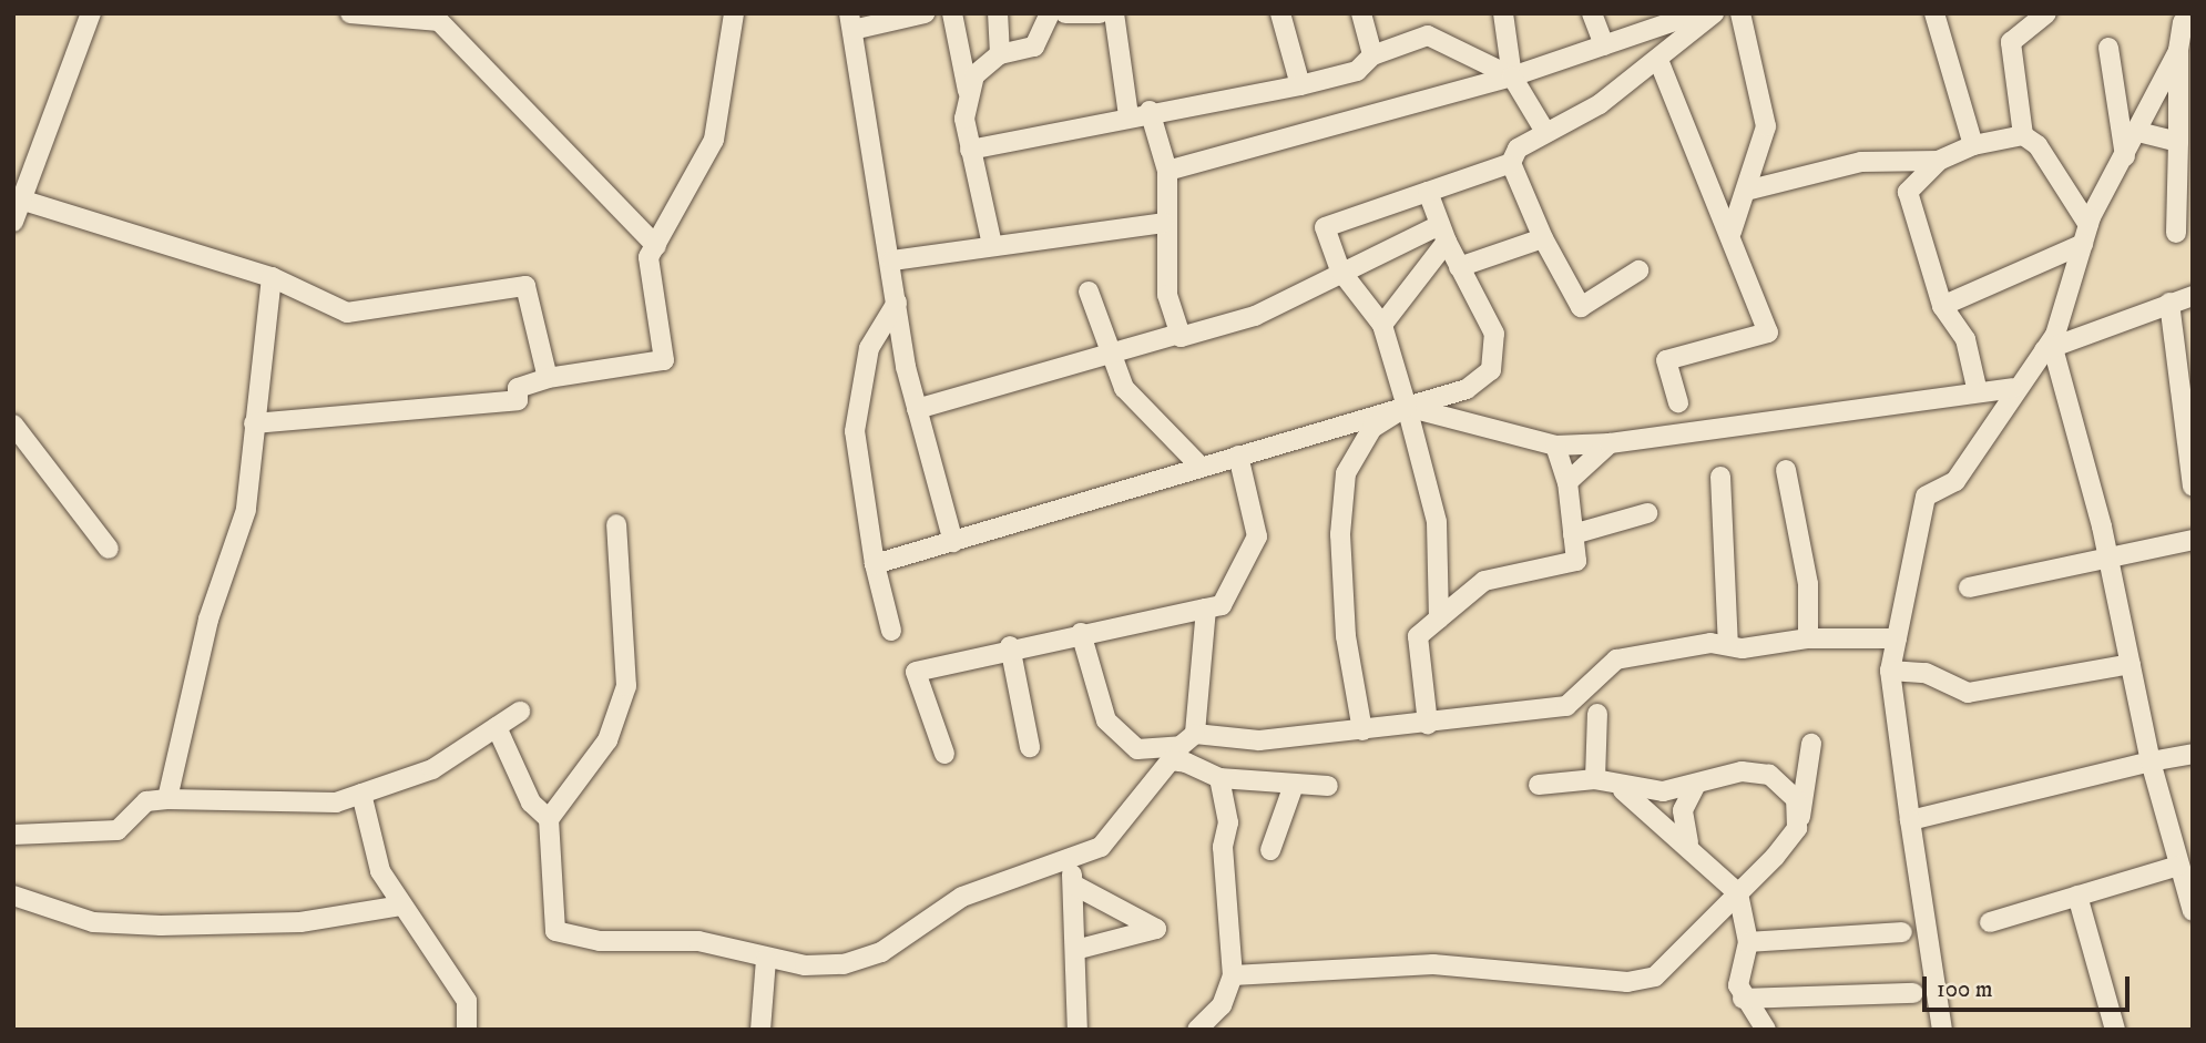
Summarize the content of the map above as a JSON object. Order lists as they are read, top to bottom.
{
  "scale_bar": "100 m"
}
